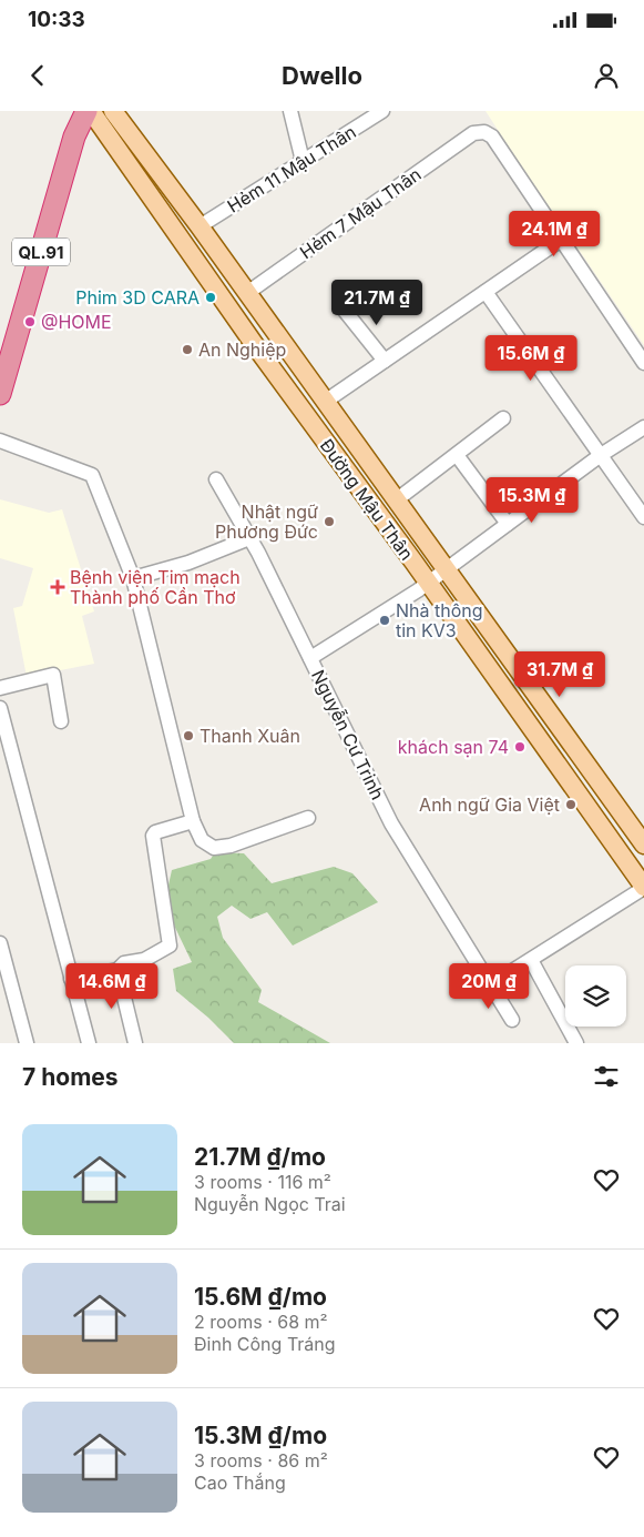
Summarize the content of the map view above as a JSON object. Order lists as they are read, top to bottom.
{
  "streets": {
    "highway": ["QL.91"],
    "main road": ["Đường Mậu Thân"],
    "street": ["Hẻm 11 Mậu Thân", "Hẻm 7 Mậu Thân", "Nguyễn Cư Trinh"]
  },
  "crossings": [
    ["Hẻm 11 Mậu Thân", "Đường Mậu Thân"],
    ["Hẻm 7 Mậu Thân", "Đường Mậu Thân"]
  ],
  "places": {
    "other": [
      "Phim 3D CARA",
      "@HOME",
      "An Nghiệp",
      "Nhật ngữ Phương Đức",
      "Nhà thông tin KV3",
      "Thanh Xuân",
      "khách sạn 74",
      "Anh ngữ Gia Việt"
    ],
    "health": ["Bệnh viện Tim mạch Thành phố Cần Thơ"]
  },
  "page": {
    "status": "10:33",
    "header": "Dwello",
    "price": [
      "24.1M ₫",
      "21.7M ₫",
      "15.6M ₫",
      "15.3M ₫",
      "31.7M ₫",
      "14.6M ₫",
      "20M ₫"
    ],
    "heading": "7 homes",
    "list": [
      {
        "name": "21.7M ₫/mo",
        "note": "3 rooms · 116 m² · Nguyễn Ngọc Trai"
      },
      {
        "name": "15.6M ₫/mo",
        "note": "2 rooms · 68 m² · Đinh Công Tráng"
      },
      {
        "name": "15.3M ₫/mo",
        "note": "3 rooms · 86 m² · Cao Thắng"
      }
    ]
  }
}
